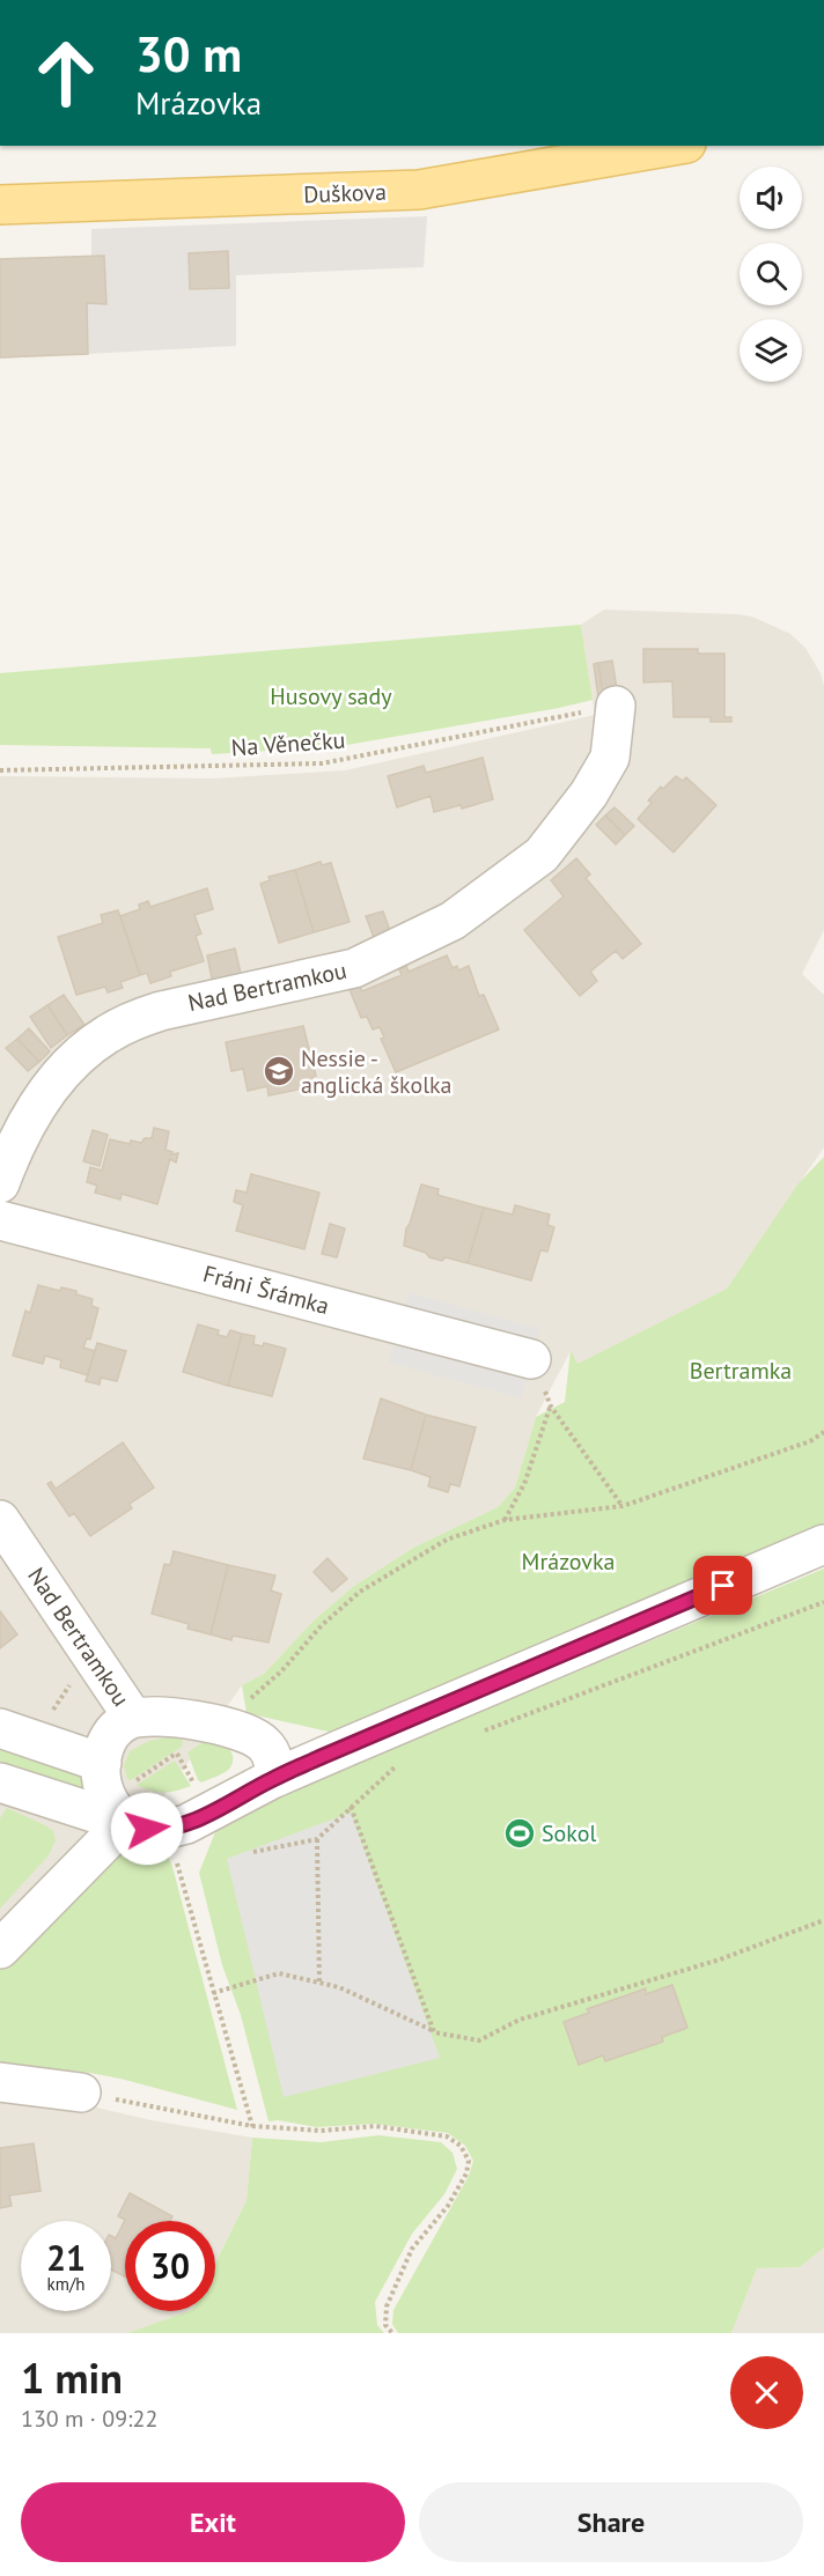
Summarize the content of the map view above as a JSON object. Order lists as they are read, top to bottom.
{
  "streets": {
    "main road": ["Duškova"],
    "street": ["Nad Bertramkou", "Fráni Šrámka"],
    "path": ["Na Věnečku"]
  },
  "crossings": [
    ["Na Věnečku", "Nad Bertramkou"]
  ],
  "parks": ["Husovy sady", "Bertramka", "Mrázovka"],
  "places": {
    "school or university": ["Nessie - anglická školka"],
    "sports": ["Sokol"]
  },
  "page": {
    "turn": ["30 m", "Mrázovka"],
    "speed": "21 km/h",
    "limit": "30",
    "heading": ["1 min", "130 m · 09:22"],
    "buttons": ["Exit", "Share"]
  }
}
